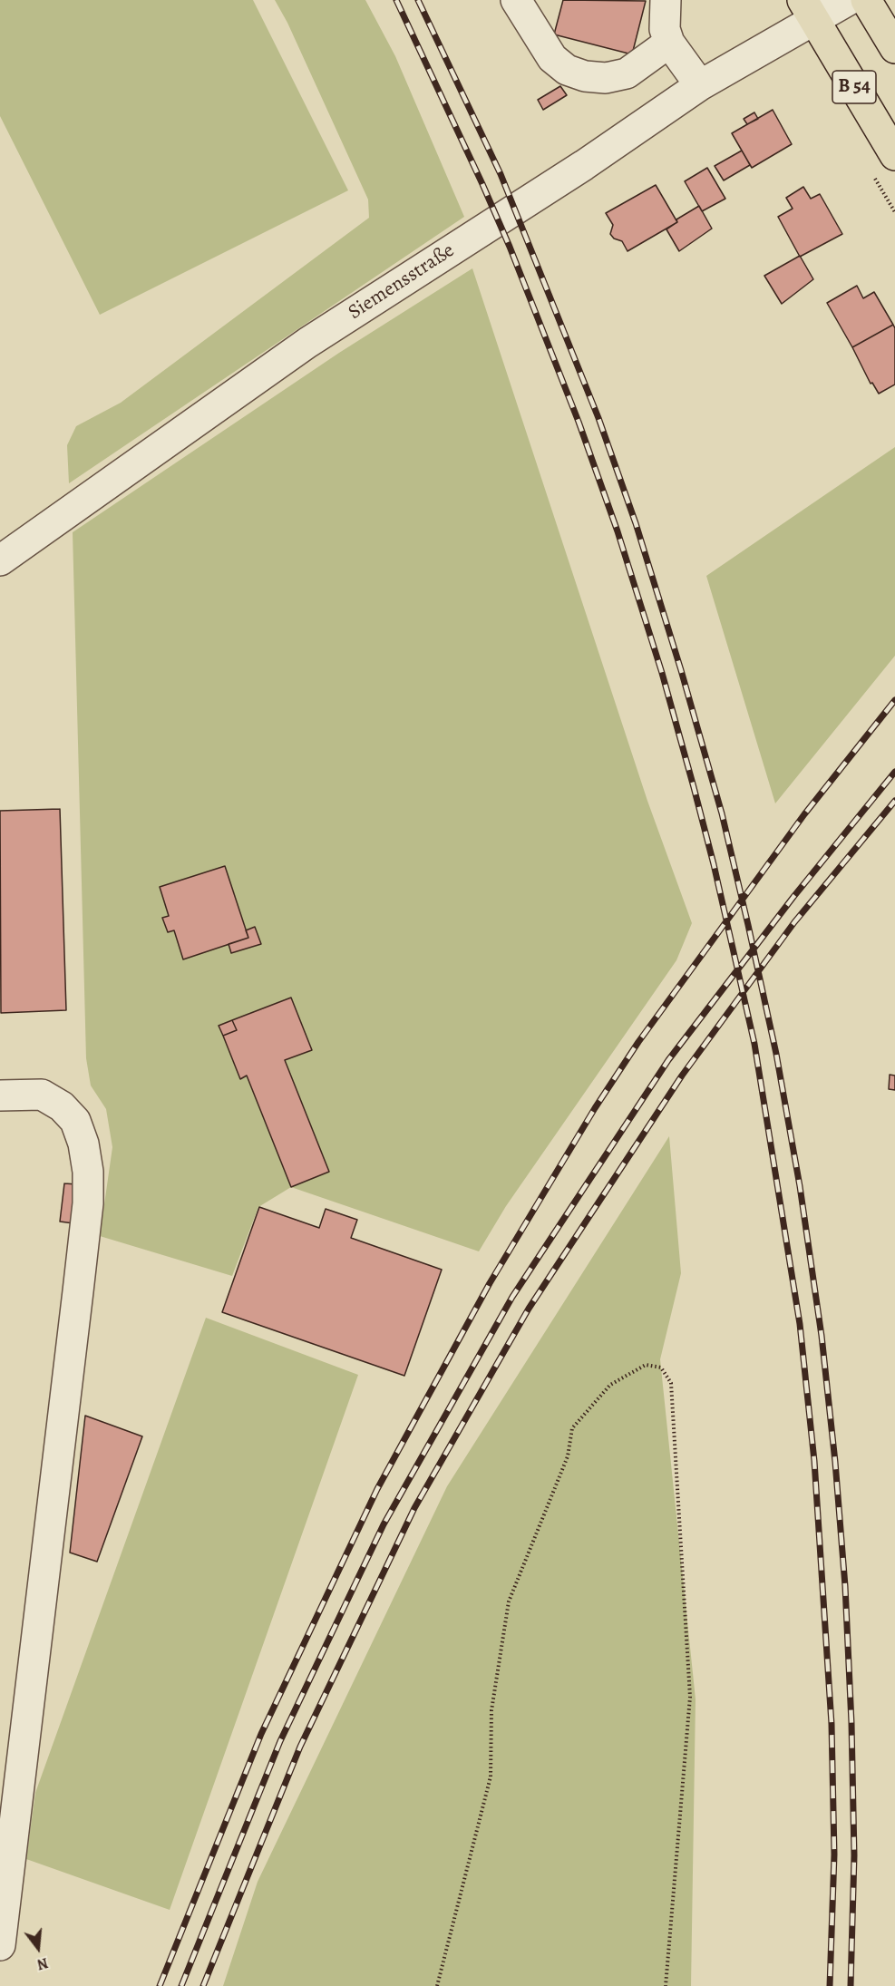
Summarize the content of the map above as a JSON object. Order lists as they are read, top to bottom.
{
  "streets": {
    "main road": ["B 54"],
    "street": ["Siemensstraße"]
  },
  "crossings": [
    ["B 54", "Siemensstraße"]
  ],
  "north": "bottom"
}
